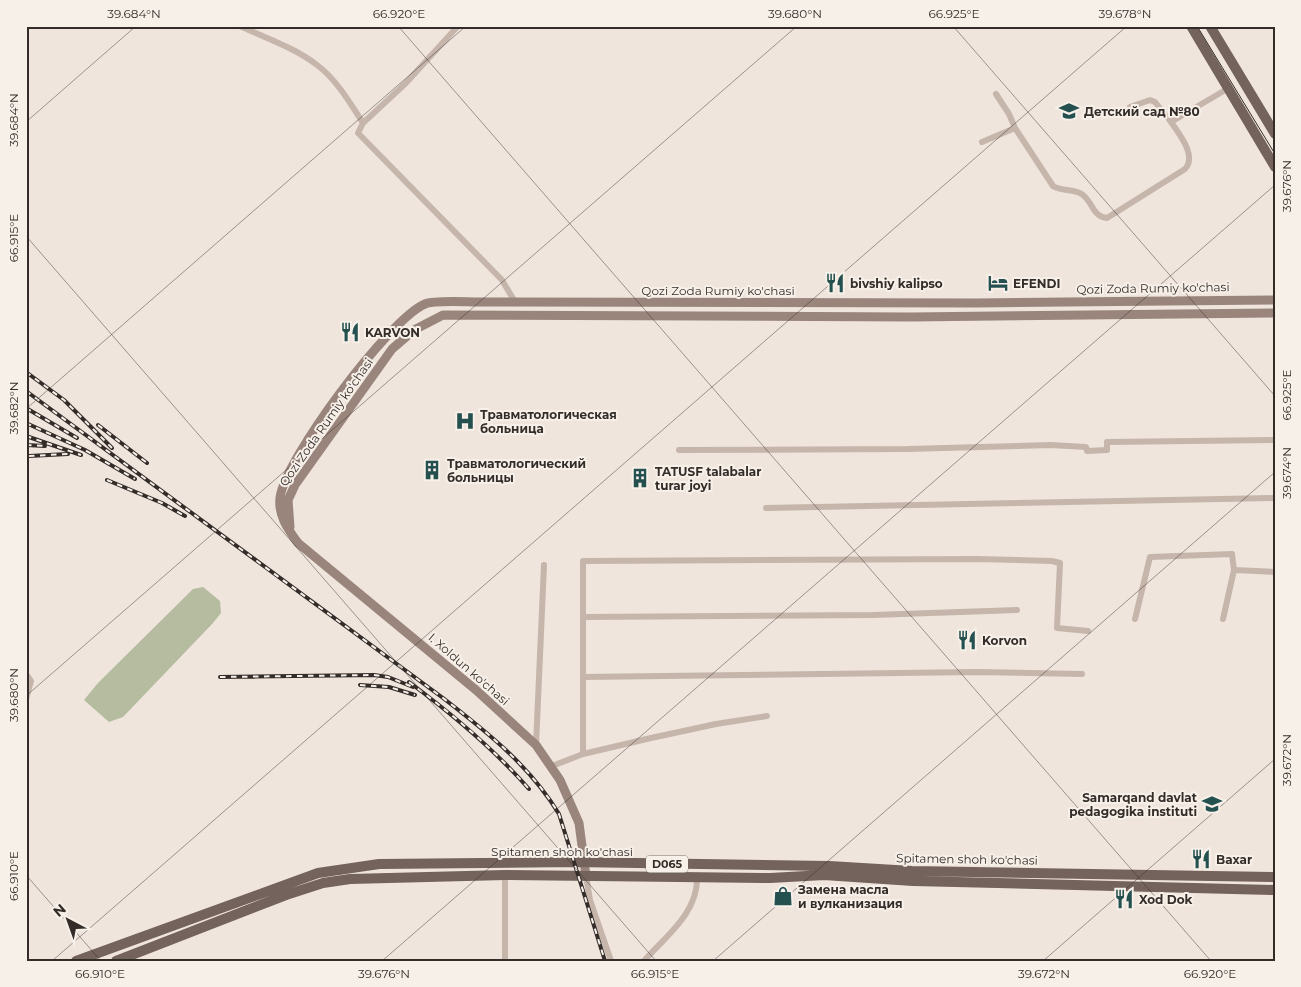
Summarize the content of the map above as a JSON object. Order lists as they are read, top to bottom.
{
  "streets": {
    "main road": ["Spitamen shoh ko'chasi", "D065"],
    "street": ["Qozi Zoda Rumiy ko'chasi", "I. Xoldun ko'chasi"]
  },
  "crossings": [
    ["Qozi Zoda Rumiy ko'chasi", "I. Xoldun ko'chasi"],
    ["I. Xoldun ko'chasi", "Spitamen shoh ko'chasi"]
  ],
  "places": {
    "school or university": ["Детский сад №80", "Samarqand davlat pedagogika instituti"],
    "restaurant": [
      "bivshiy kalipso",
      "KARVON",
      "Korvon",
      "Baxar",
      "Xod Dok"
    ],
    "hotel": ["EFENDI"],
    "hospital": ["Травматологическая больница"],
    "building": ["Травматологический больницы", "TATUSF talabalar turar joyi"],
    "shop": ["Замена масла и вулканизация"]
  },
  "north": "top left",
  "coordinates": [
    "39.684°N",
    "66.920°E",
    "39.680°N",
    "66.925°E",
    "39.678°N",
    "39.676°N",
    "66.915°E",
    "39.682°N",
    "39.674°N",
    "39.672°N",
    "66.910°E"
  ]
}
